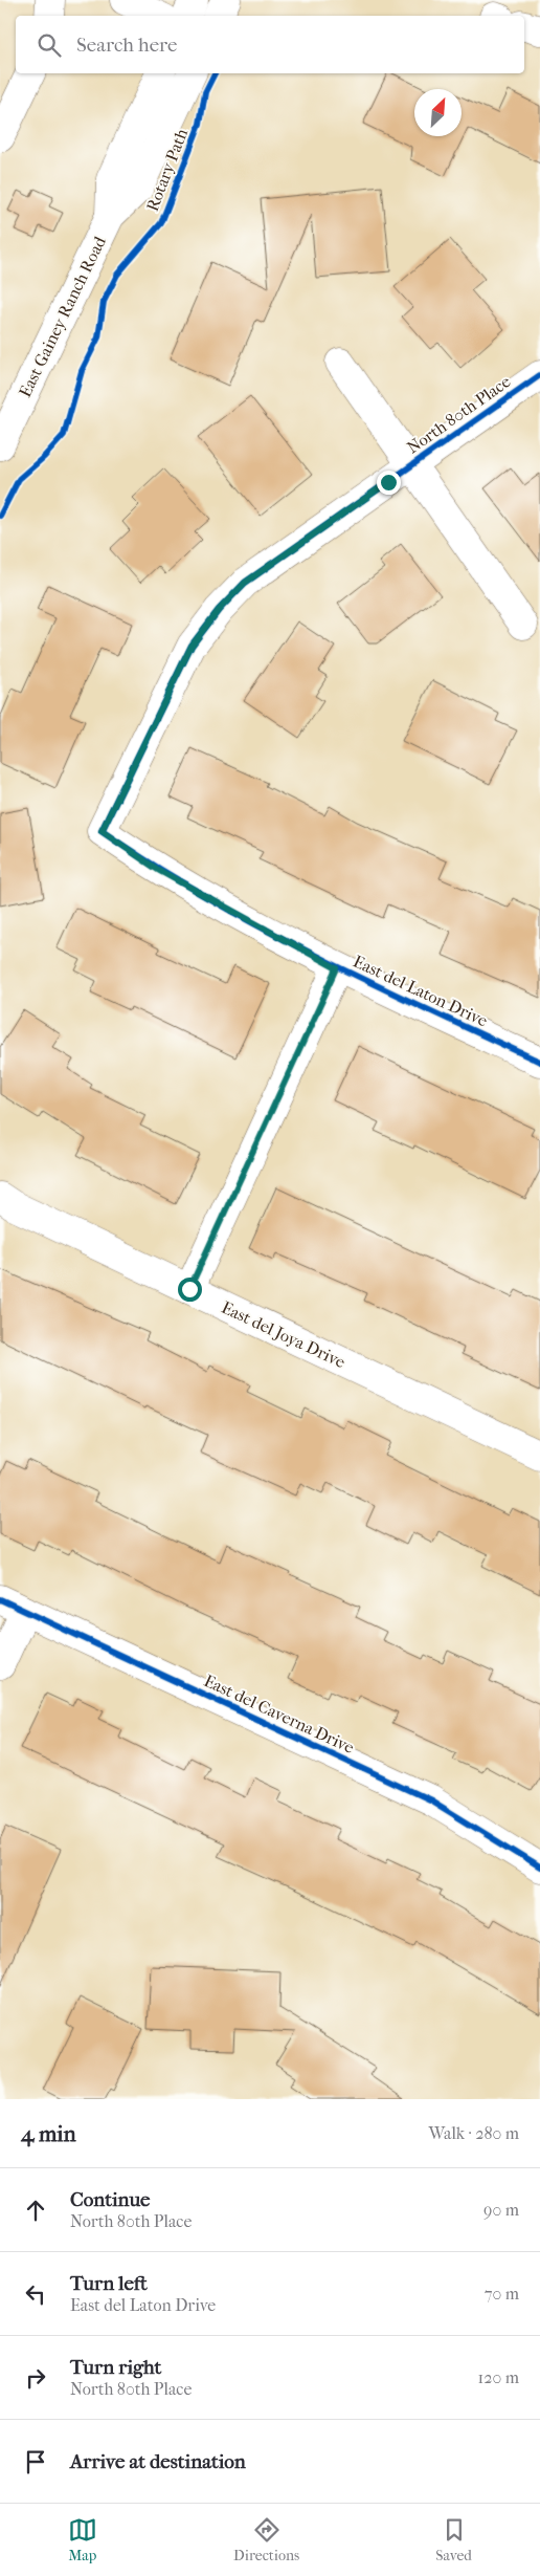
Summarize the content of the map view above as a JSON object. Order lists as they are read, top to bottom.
{
  "streets": {
    "street": [
      "East Gainey Ranch Road",
      "North 80th Place",
      "East del Laton Drive",
      "East del Joya Drive",
      "East del Caverna Drive"
    ],
    "cycle path": ["Rotary Path"]
  },
  "crossings": [
    ["North 80th Place", "East del Laton Drive"]
  ],
  "north": "top right",
  "page": {
    "search": "Search here",
    "heading": ["4 min", "Walk · 280 m"],
    "list": [
      ["Continue", "North 80th Place", "90 m"],
      ["Turn left", "East del Laton Drive", "70 m"],
      ["Turn right", "North 80th Place", "120 m"],
      "Arrive at destination"
    ],
    "nav": ["Map", "Directions", "Saved"]
  }
}
